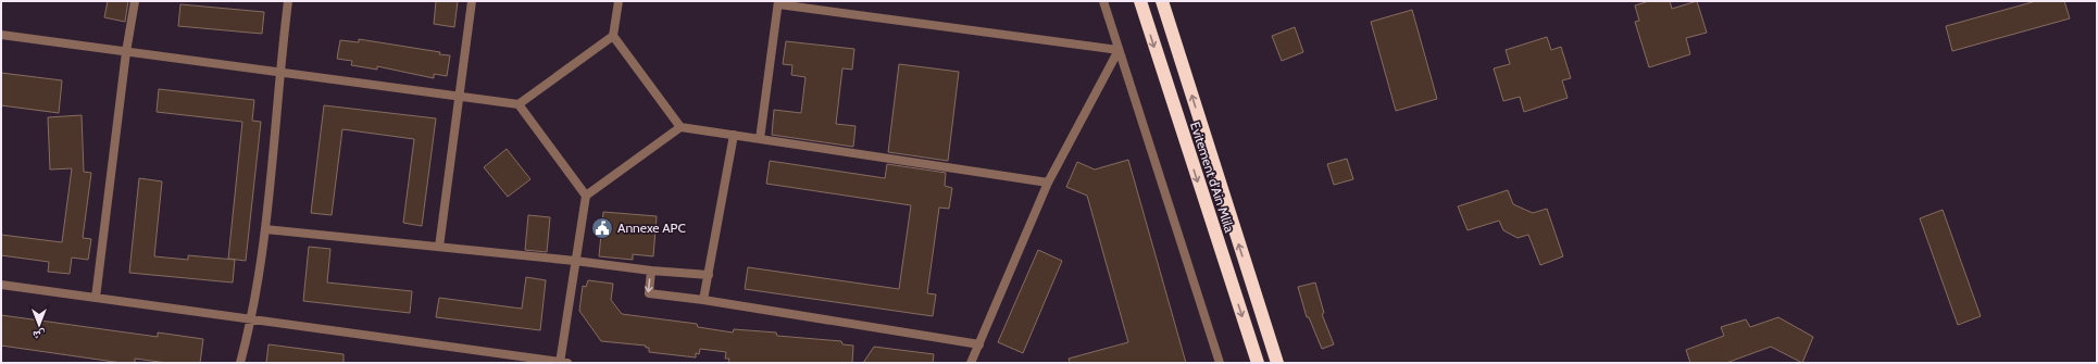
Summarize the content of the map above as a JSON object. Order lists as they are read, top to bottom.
{
  "streets": {
    "highway": ["Evitement d'Ain Mlila"]
  },
  "places": {
    "public building": ["Annexe APC"]
  },
  "north": "bottom"
}
